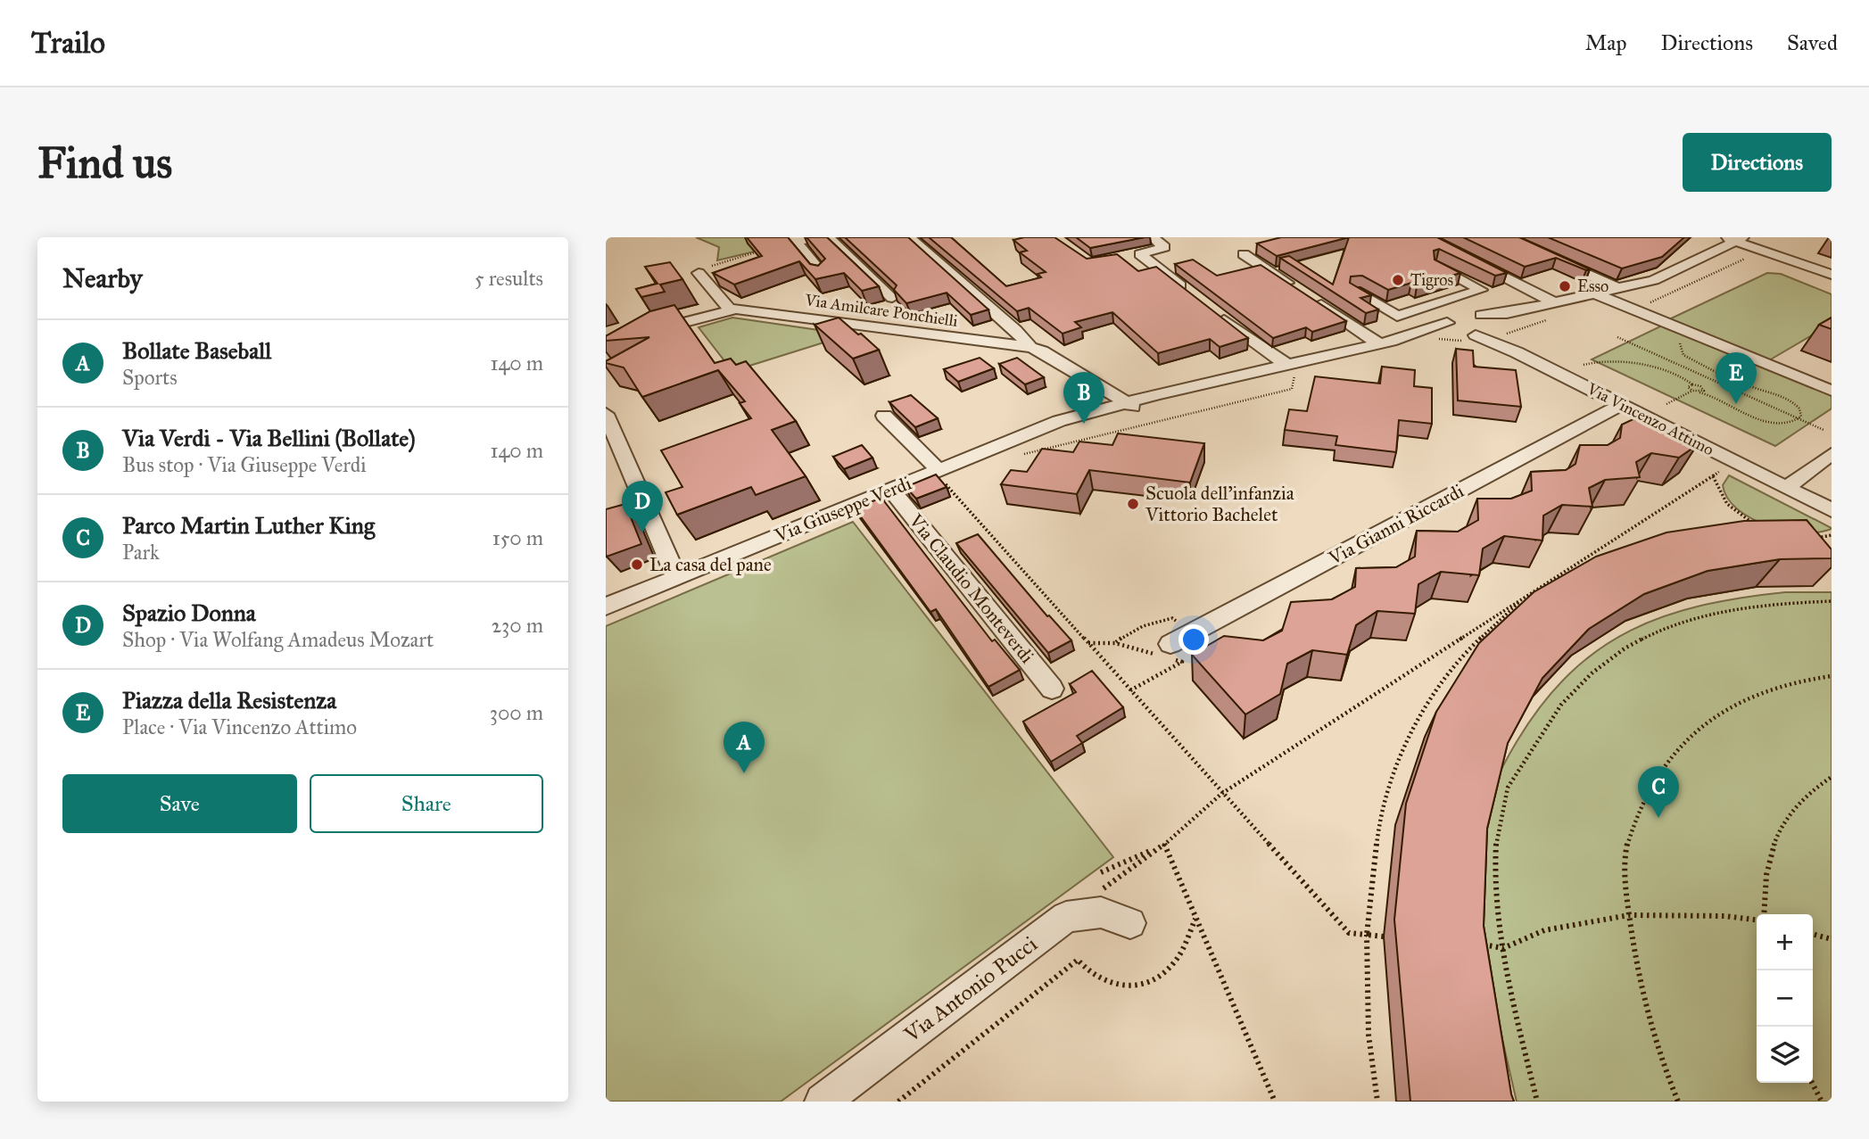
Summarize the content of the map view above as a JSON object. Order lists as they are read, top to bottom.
{
  "streets": {
    "street": [
      "Via Amilcare Ponchielli",
      "Via Vincenzo Attimo",
      "Via Giuseppe Verdi",
      "Via Gianni Riccardi",
      "Via Claudio Monteverdi",
      "Via Antonio Pucci"
    ]
  },
  "crossings": [
    ["Via Vincenzo Attimo", "Via Giuseppe Verdi"],
    ["Via Vincenzo Attimo", "Via Gianni Riccardi"],
    ["Via Giuseppe Verdi", "Via Claudio Monteverdi"]
  ],
  "places": [
    "Tigros",
    "Esso",
    "Scuola dell'infanzia Vittorio Bachelet",
    "La casa del pane"
  ],
  "page": {
    "header": "Trailo",
    "nav": ["Map", "Directions", "Saved"],
    "buttons": [
      "Directions",
      ["Save", "Share"]
    ],
    "title": "Find us",
    "heading": ["Nearby", "5 results"],
    "list": [
      {
        "mark": "A",
        "name": "Bollate Baseball",
        "note": "Sports",
        "value": "140 m"
      },
      {
        "mark": "B",
        "name": "Via Verdi - Via Bellini (Bollate)",
        "note": "Bus stop · Via Giuseppe Verdi",
        "value": "140 m"
      },
      {
        "mark": "C",
        "name": "Parco Martin Luther King",
        "note": "Park",
        "value": "150 m"
      },
      {
        "mark": "D",
        "name": "Spazio Donna",
        "note": "Shop · Via Wolfang Amadeus Mozart",
        "value": "230 m"
      },
      {
        "mark": "E",
        "name": "Piazza della Resistenza",
        "note": "Place · Via Vincenzo Attimo",
        "value": "300 m"
      }
    ],
    "pins": [
      "E",
      "B",
      "D",
      "A",
      "C"
    ],
    "map_buttons": ["+", "−"]
  }
}
